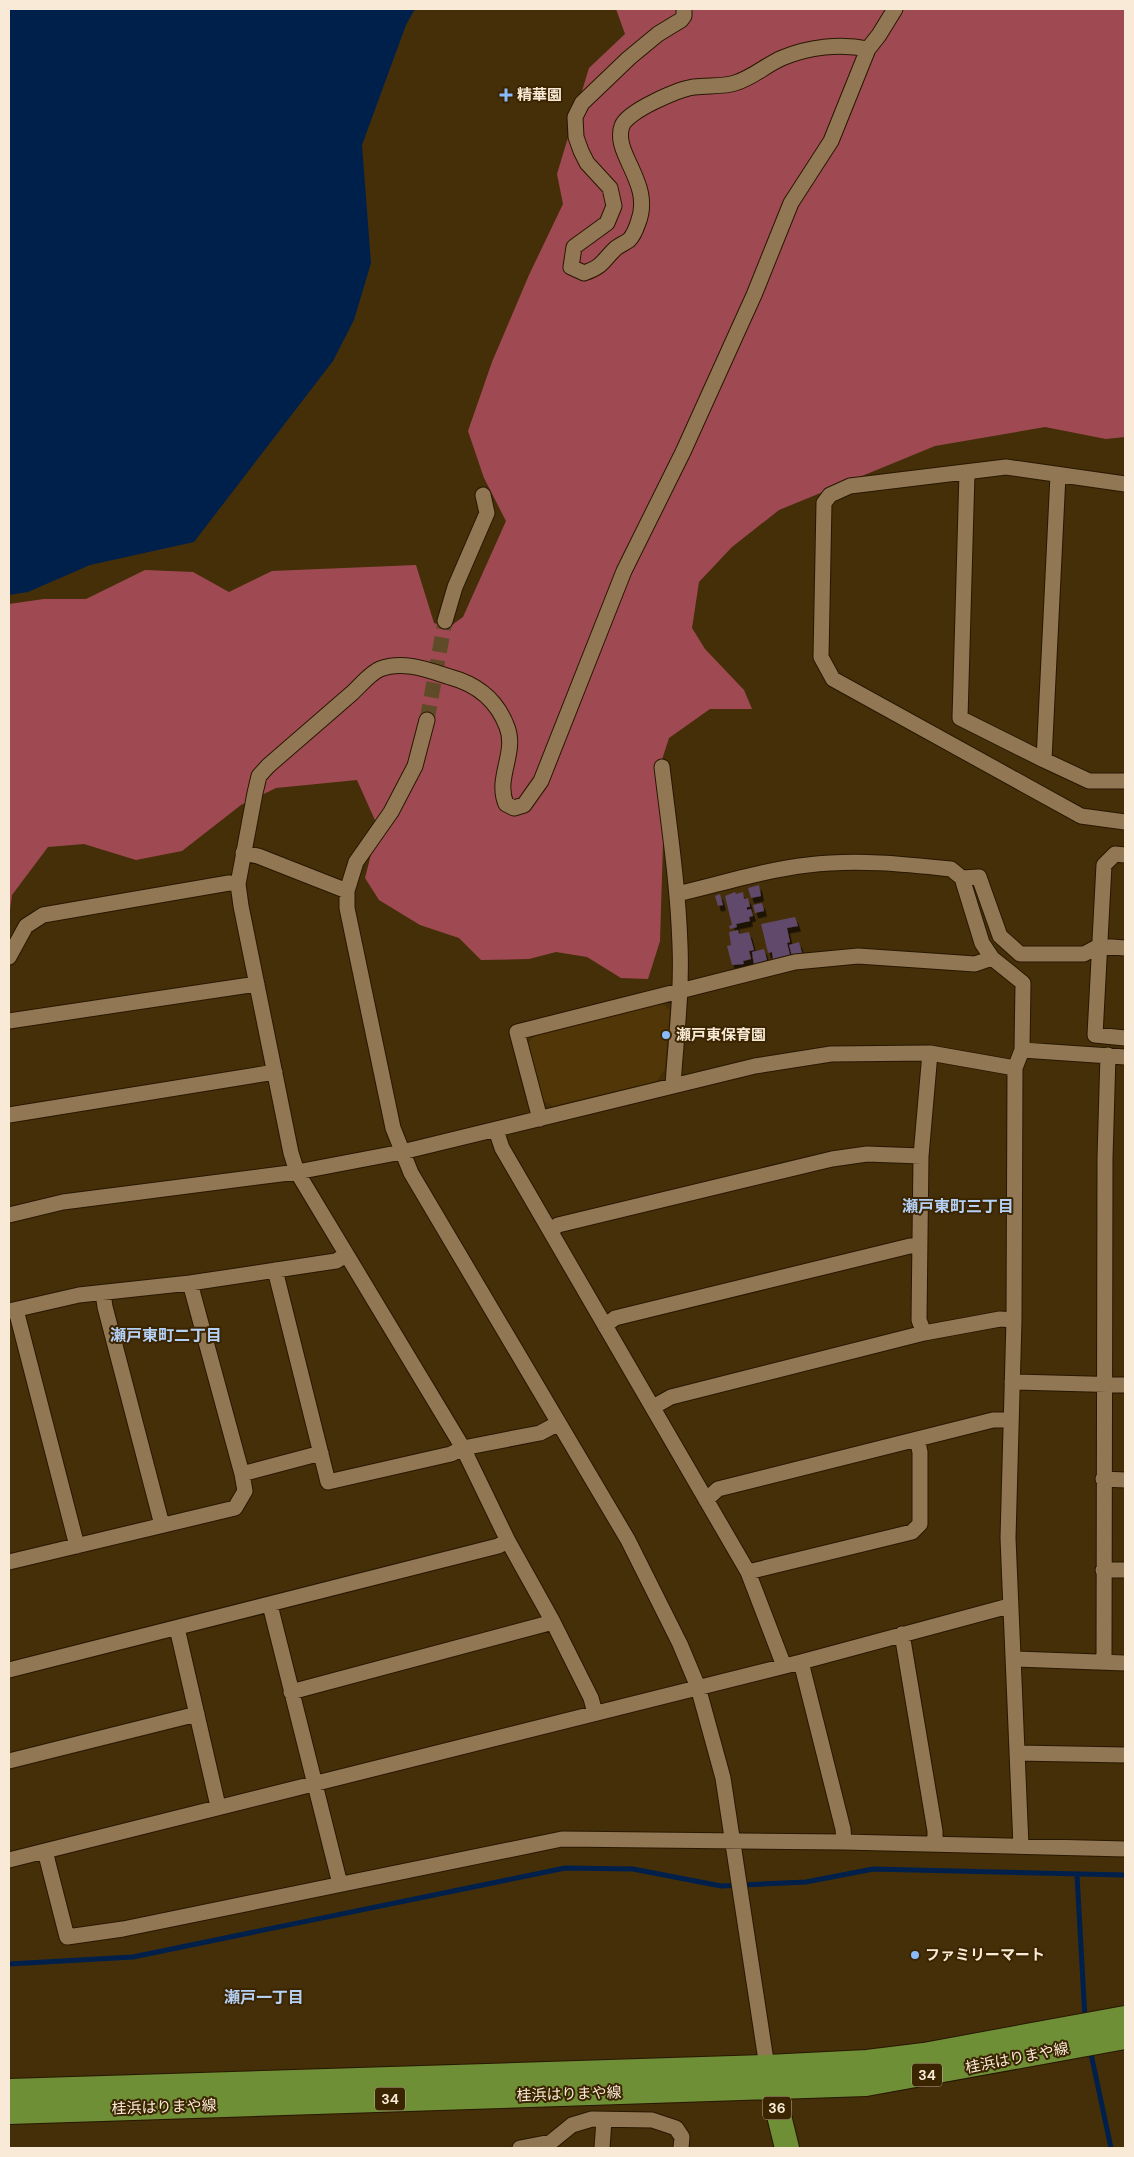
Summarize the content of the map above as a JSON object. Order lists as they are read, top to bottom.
{
  "streets": {
    "main road": ["桂浜はりまや線", "34", "36"]
  },
  "crossings": [
    ["桂浜はりまや線", "36"]
  ],
  "districts": ["瀬戸東町三丁目", "瀬戸東町二丁目", "瀬戸一丁目"],
  "places": {
    "health": ["精華園"],
    "other": ["瀬戸東保育園", "ファミリーマート"]
  }
}
